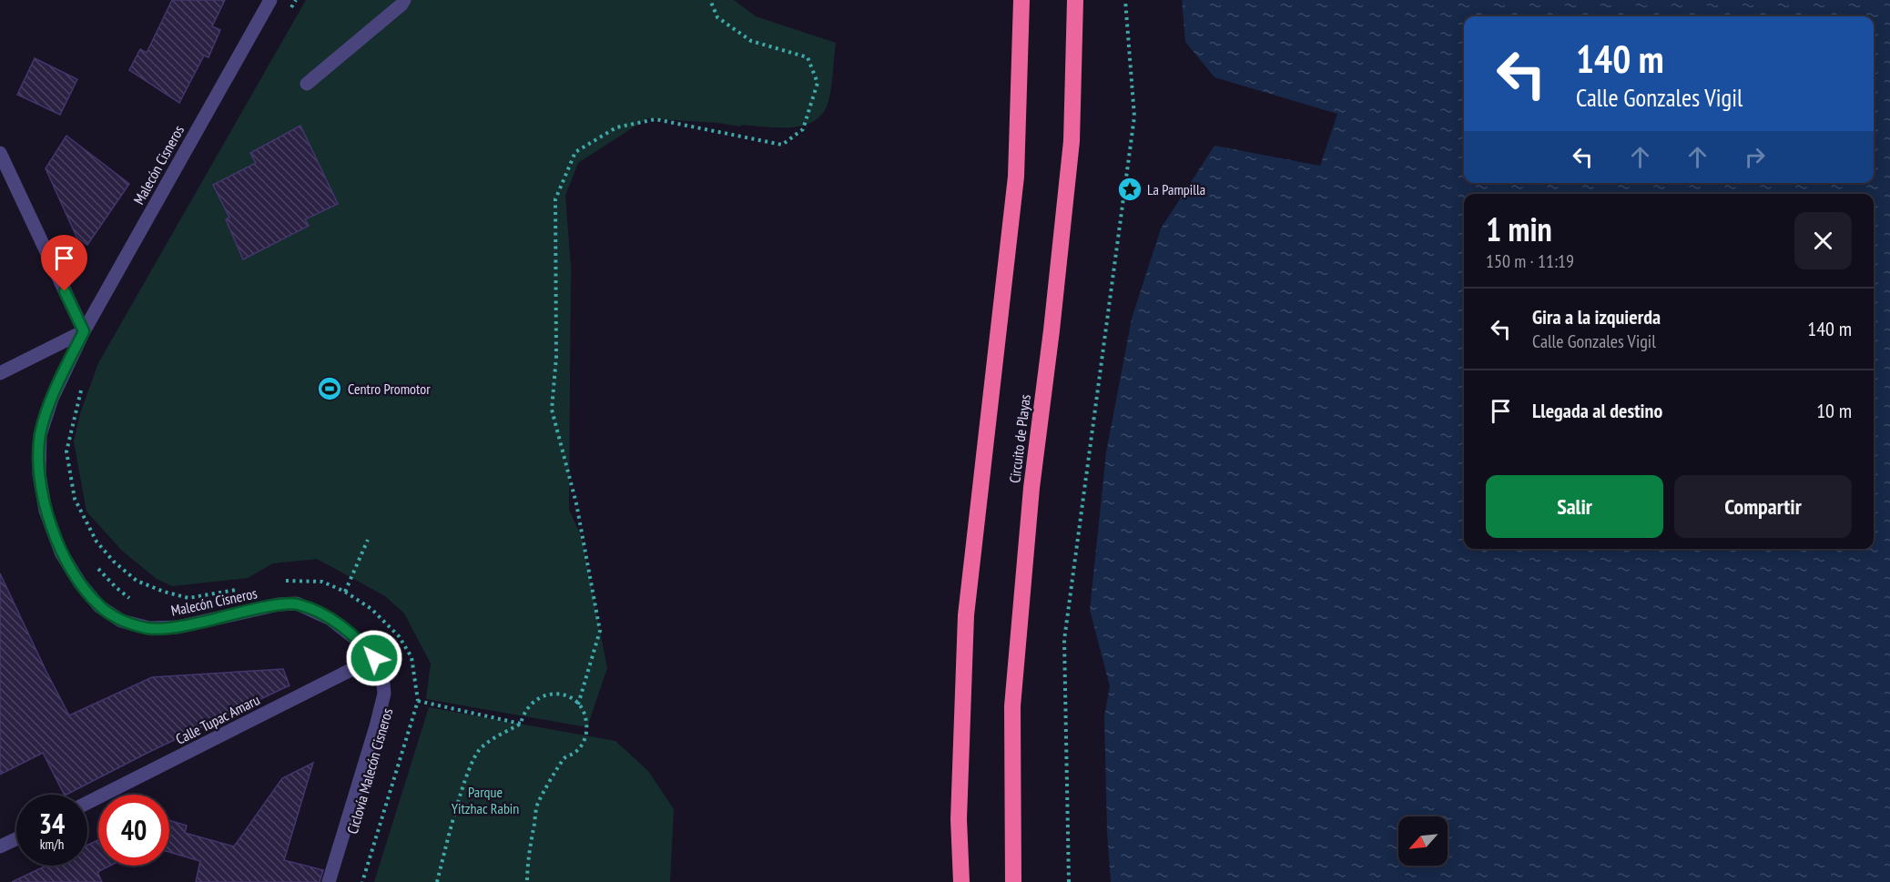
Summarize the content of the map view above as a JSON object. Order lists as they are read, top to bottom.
{
  "streets": {
    "highway": ["Circuito de Playas"],
    "street": ["Malecón Cisneros", "Calle Tupac Amaru"]
  },
  "crossings": [
    ["Malecón Cisneros", "Calle Tupac Amaru"]
  ],
  "parks": ["Parque Yitzhac Rabin"],
  "places": {
    "place": ["La Pampilla"],
    "sports": ["Centro Promotor"]
  },
  "north": "bottom left",
  "page": {
    "turn": ["140 m", "Calle Gonzales Vigil"],
    "heading": ["1 min", "150 m · 11:19"],
    "list": [
      {
        "name": "Gira a la izquierda",
        "note": "Calle Gonzales Vigil",
        "value": "140 m"
      },
      {
        "name": "Llegada al destino",
        "value": "10 m"
      }
    ],
    "buttons": ["Salir", "Compartir"],
    "speed": "34 km/h",
    "limit": "40"
  }
}
